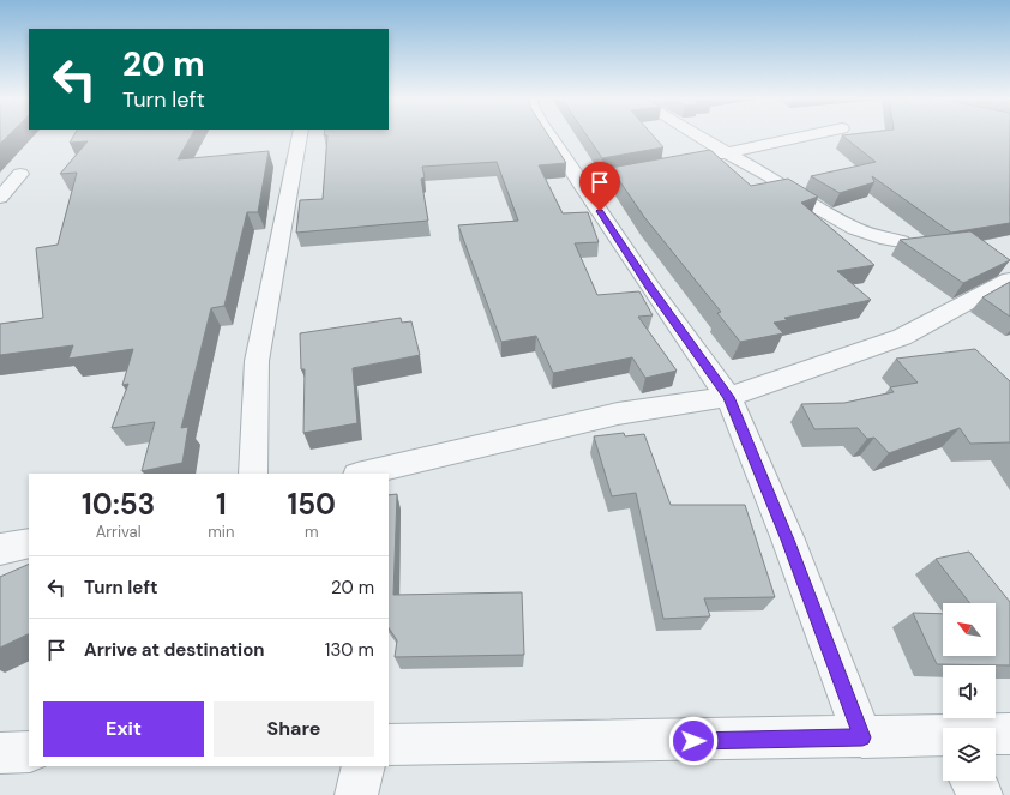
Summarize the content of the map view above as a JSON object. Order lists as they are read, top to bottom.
{
  "north": "top left",
  "page": {
    "turn": ["20 m", "Turn left"],
    "eta": [
      "10:53",
      "Arrival",
      "1",
      "min",
      "150",
      "m"
    ],
    "list": [
      {
        "name": "Turn left",
        "value": "20 m"
      },
      {
        "name": "Arrive at destination",
        "value": "130 m"
      }
    ],
    "buttons": ["Exit", "Share"]
  }
}
